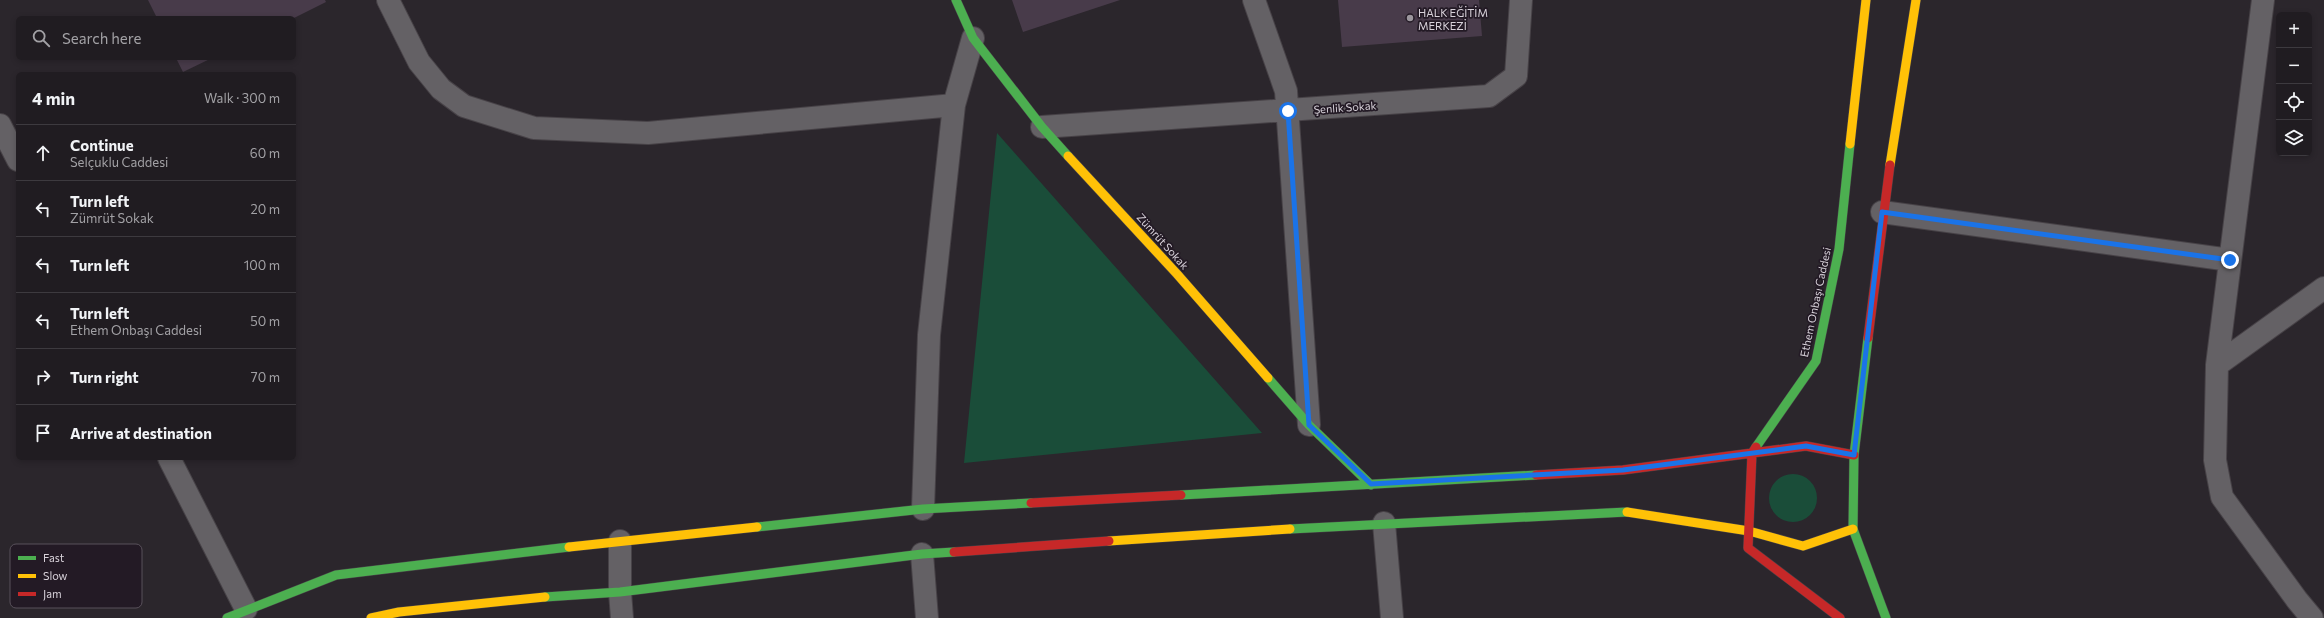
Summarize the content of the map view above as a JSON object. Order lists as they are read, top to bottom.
{
  "streets": {
    "street": ["Şenlik Sokak", "Zümrüt Sokak", "Ethem Onbaşı Caddesi"]
  },
  "crossings": [
    ["Şenlik Sokak", "Zümrüt Sokak"]
  ],
  "places": ["HALK EĞİTİM MERKEZİ"],
  "legend": ["Fast", "Slow", "Jam"],
  "page": {
    "map_buttons": ["+", "−"],
    "search": "Search here",
    "heading": ["4 min", "Walk · 300 m"],
    "list": [
      ["Continue", "Selçuklu Caddesi", "60 m"],
      ["Turn left", "Zümrüt Sokak", "20 m"],
      ["Turn left", "100 m"],
      ["Turn left", "Ethem Onbaşı Caddesi", "50 m"],
      ["Turn right", "70 m"],
      "Arrive at destination"
    ]
  }
}
